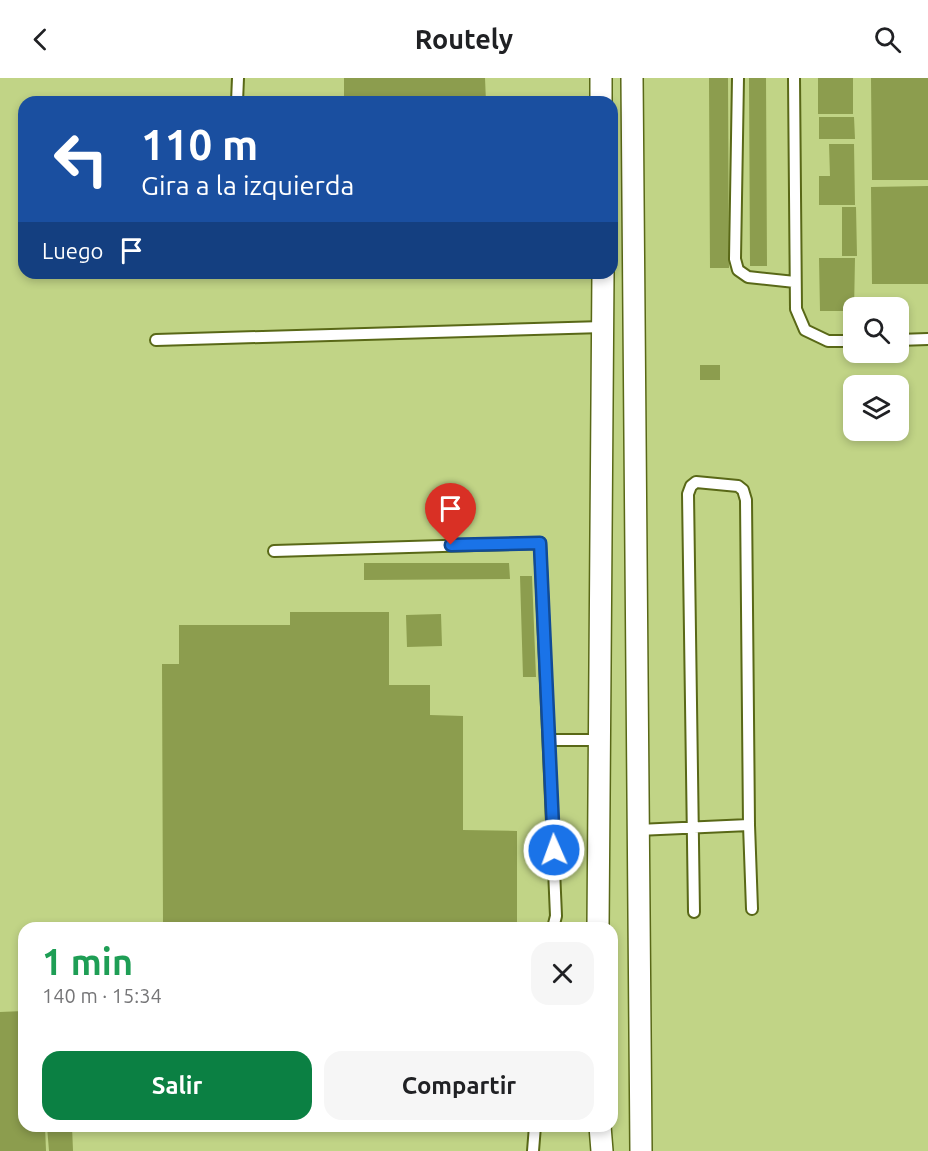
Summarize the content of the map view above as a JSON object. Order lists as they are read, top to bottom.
{
  "page": {
    "header": "Routely",
    "turn": ["110 m", "Gira a la izquierda"],
    "then": "Luego",
    "heading": ["1 min", "140 m · 15:34"],
    "buttons": ["Salir", "Compartir"]
  }
}
